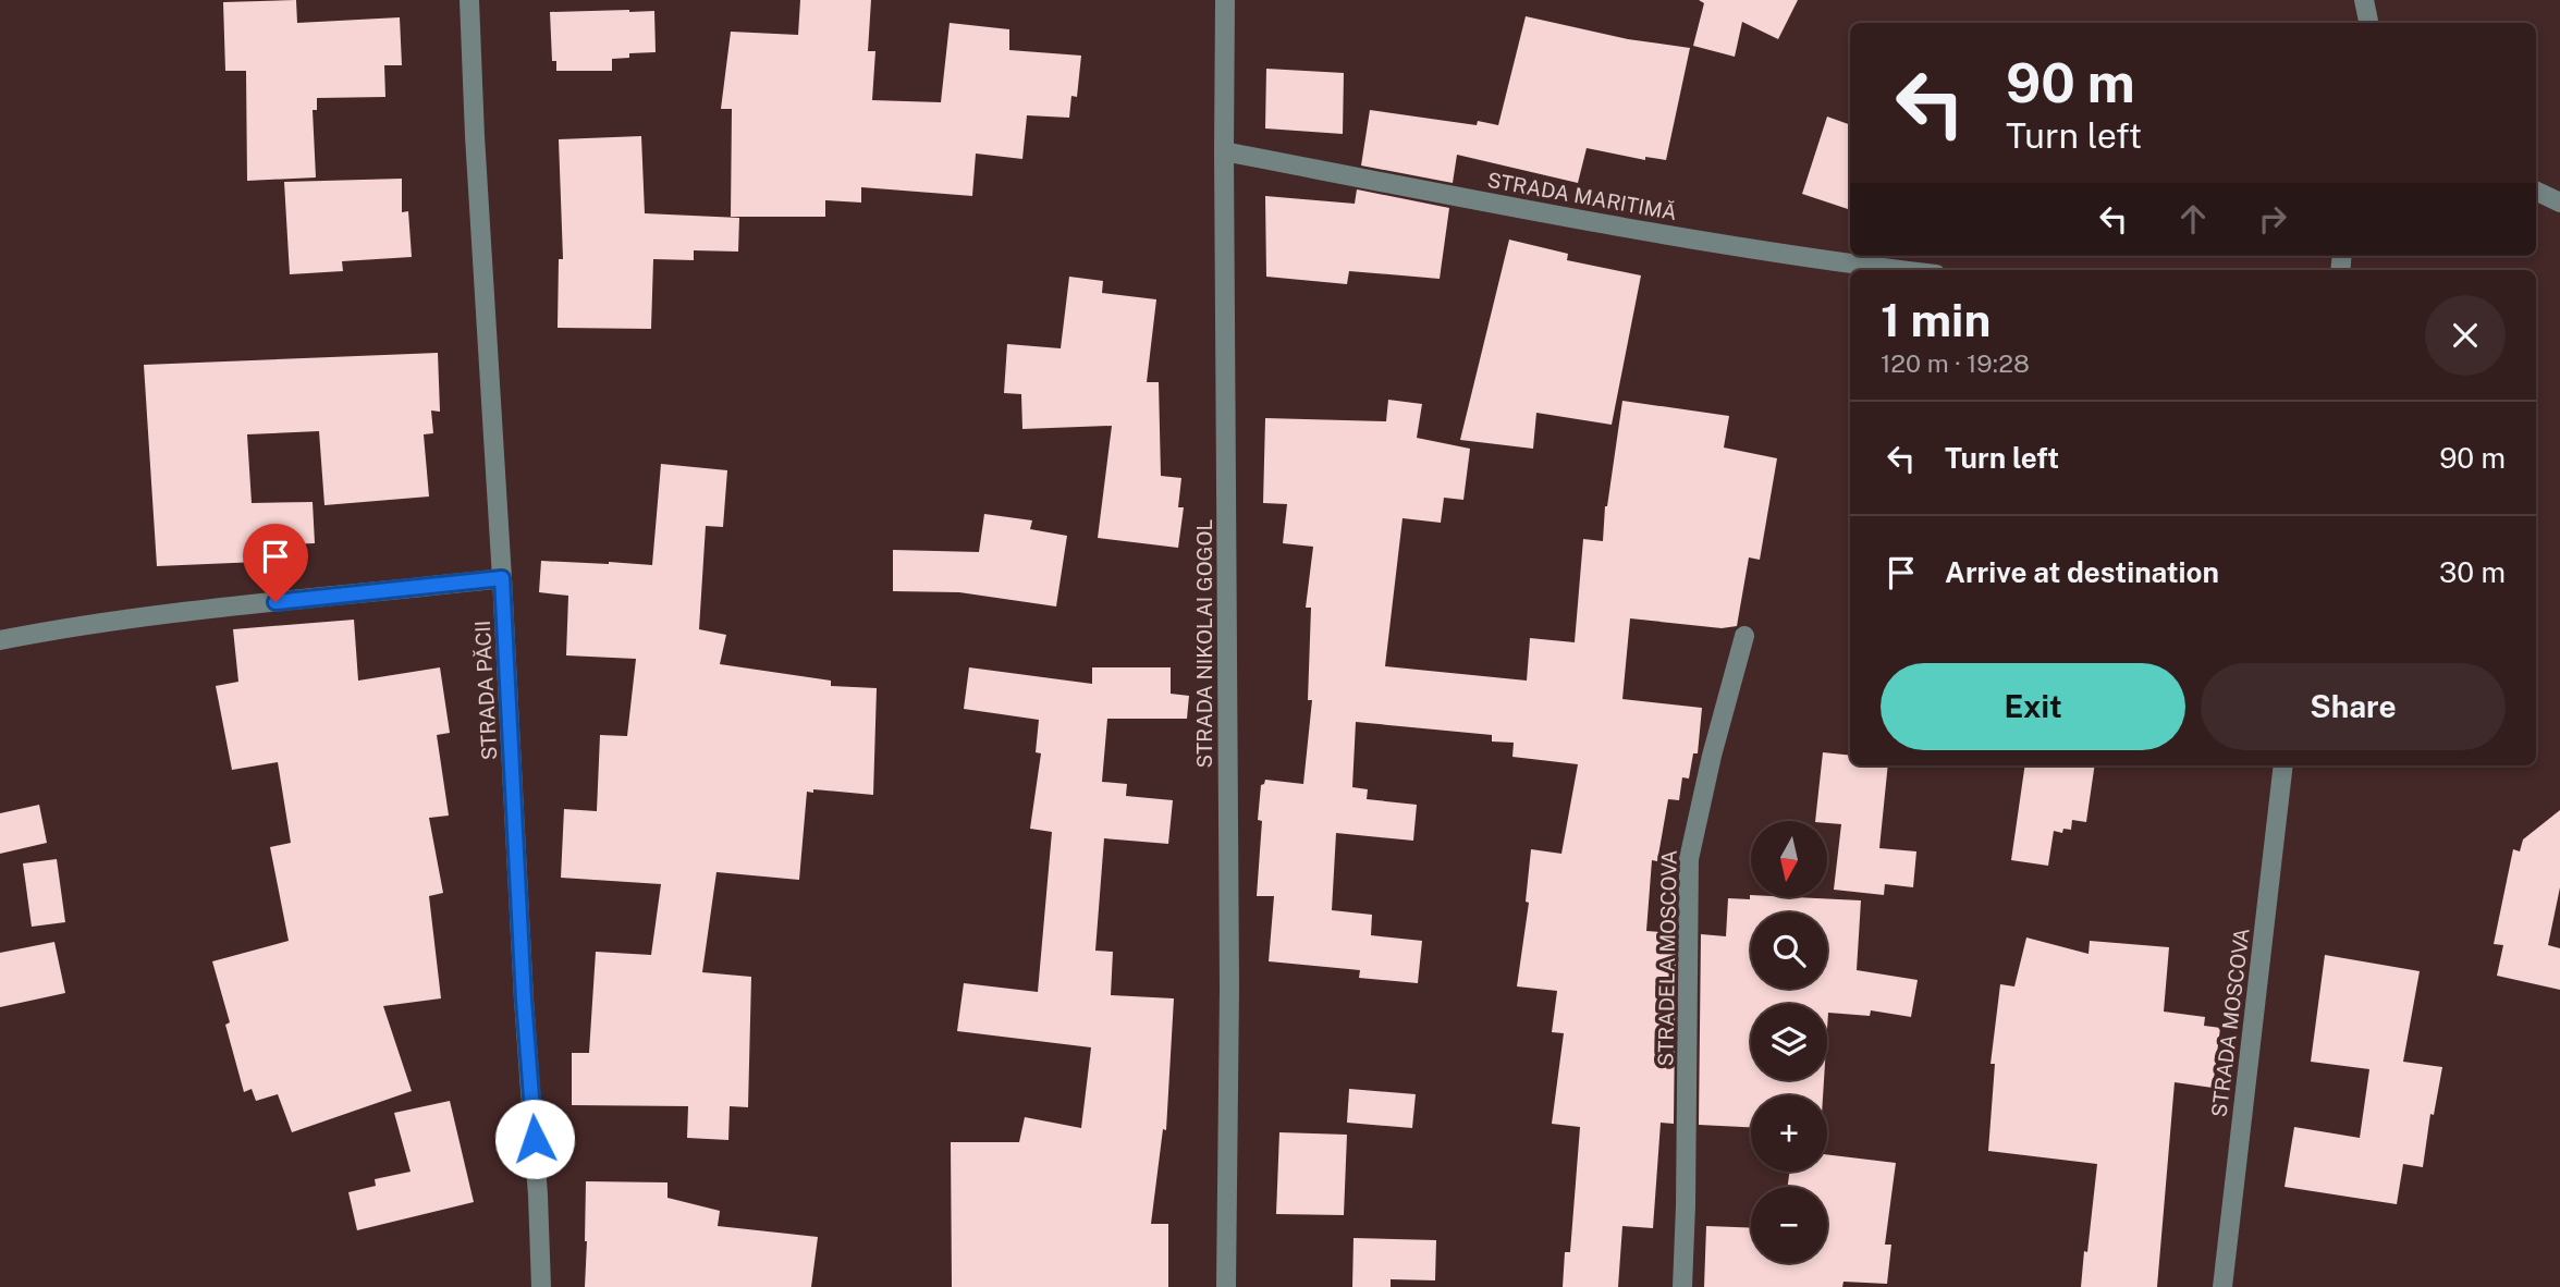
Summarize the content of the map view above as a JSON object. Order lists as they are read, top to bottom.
{
  "streets": {
    "street": [
      "STRADA MARITIMĂ",
      "STRADA NIKOLAI GOGOL",
      "STRADA PĂCII",
      "STRADELA MOSCOVA",
      "STRADA MOSCOVA"
    ]
  },
  "crossings": [
    ["STRADA MARITIMĂ", "STRADA NIKOLAI GOGOL"]
  ],
  "north": "bottom",
  "page": {
    "turn": ["90 m", "Turn left"],
    "heading": ["1 min", "120 m · 19:28"],
    "list": [
      {
        "name": "Turn left",
        "value": "90 m"
      },
      {
        "name": "Arrive at destination",
        "value": "30 m"
      }
    ],
    "buttons": ["Exit", "Share"],
    "map_buttons": ["+", "−"]
  }
}
